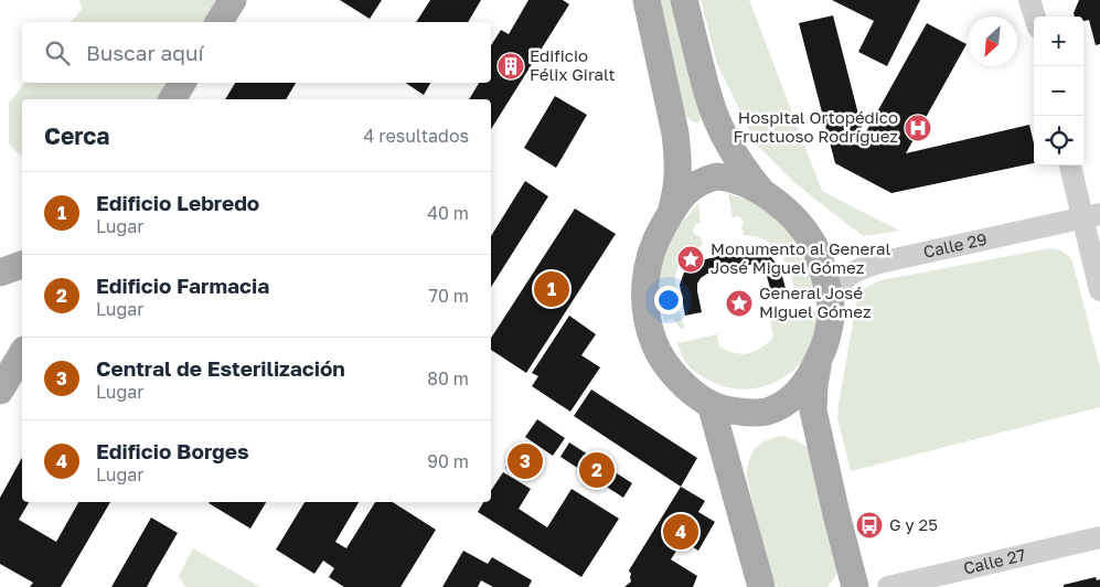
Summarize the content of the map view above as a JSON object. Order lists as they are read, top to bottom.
{
  "streets": {
    "street": ["Calle 29", "Calle 27"]
  },
  "places": {
    "building": ["Edificio Félix Giralt"],
    "hospital": ["Hospital Ortopédico Fructuoso Rodríguez"],
    "place": ["Monumento al General José Miguel Gómez", "General José Miguel Gómez"],
    "bus stop": ["G y 25"]
  },
  "north": "bottom left",
  "page": {
    "map_buttons": ["+", "−"],
    "search": "Buscar aquí",
    "heading": ["Cerca", "4 resultados"],
    "list": [
      {
        "mark": "1",
        "name": "Edificio Lebredo",
        "note": "Lugar",
        "value": "40 m"
      },
      {
        "mark": "2",
        "name": "Edificio Farmacia",
        "note": "Lugar",
        "value": "70 m"
      },
      {
        "mark": "3",
        "name": "Central de Esterilización",
        "note": "Lugar",
        "value": "80 m"
      },
      {
        "mark": "4",
        "name": "Edificio Borges",
        "note": "Lugar",
        "value": "90 m"
      }
    ],
    "pins": [
      "1",
      "3",
      "2",
      "4"
    ]
  }
}
